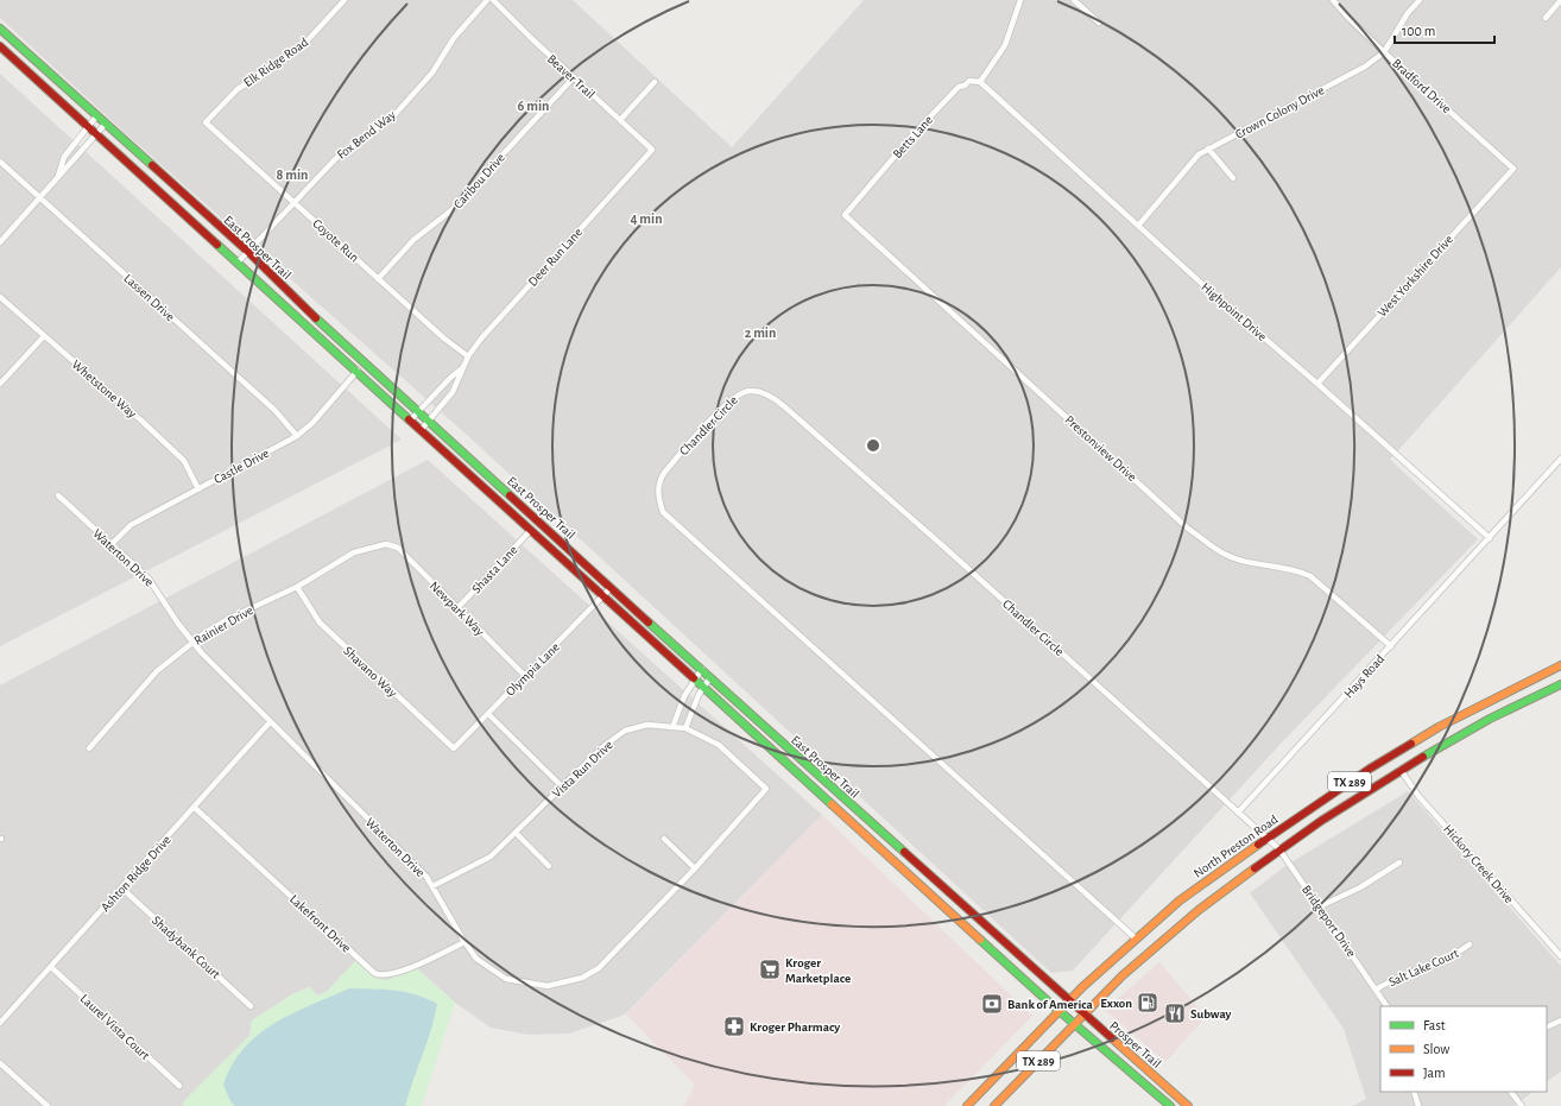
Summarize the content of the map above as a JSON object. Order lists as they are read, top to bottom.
{
  "streets": {
    "main road": [
      "East Prosper Trail",
      "TX 289",
      "North Preston Road",
      "Prosper Trail"
    ],
    "street": [
      "Elk Ridge Road",
      "Beaver Trail",
      "Bradford Drive",
      "Crown Colony Drive",
      "Fox Bend Way",
      "Betts Lane",
      "Caribou Drive",
      "Coyote Run",
      "Deer Run Lane",
      "West Yorkshire Drive",
      "Lassen Drive",
      "Highpoint Drive",
      "Whetstone Way",
      "Chandler Circle",
      "Prestonview Drive",
      "Castle Drive",
      "Waterton Drive",
      "Shasta Lane",
      "Newpark Way",
      "Rainier Drive",
      "Olympia Lane",
      "Shavano Way",
      "Hays Road",
      "Vista Run Drive",
      "Hickory Creek Drive",
      "Ashton Ridge Drive",
      "Bridgeport Drive",
      "Lakefront Drive",
      "Shadybank Court",
      "Salt Lake Court",
      "Laurel Vista Court"
    ]
  },
  "crossings": [
    ["Elk Ridge Road", "Coyote Run"],
    ["Beaver Trail", "Caribou Drive"],
    ["Beaver Trail", "Deer Run Lane"],
    ["Bradford Drive", "Crown Colony Drive"],
    ["Bradford Drive", "West Yorkshire Drive"],
    ["Crown Colony Drive", "Highpoint Drive"],
    ["Fox Bend Way", "Coyote Run"],
    ["Fox Bend Way", "East Prosper Trail"],
    ["Betts Lane", "Highpoint Drive"],
    ["Betts Lane", "Prestonview Drive"],
    ["Caribou Drive", "Coyote Run"],
    ["Coyote Run", "Deer Run Lane"],
    ["East Prosper Trail", "Deer Run Lane"],
    ["East Prosper Trail", "Castle Drive"],
    ["East Prosper Trail", "Shasta Lane"],
    ["East Prosper Trail", "Olympia Lane"],
    ["East Prosper Trail", "North Preston Road"],
    ["East Prosper Trail", "Prosper Trail"],
    ["West Yorkshire Drive", "Highpoint Drive"],
    ["Lassen Drive", "Castle Drive"],
    ["Highpoint Drive", "Hays Road"],
    ["Whetstone Way", "Castle Drive"],
    ["Chandler Circle", "Hays Road"],
    ["Chandler Circle", "North Preston Road"],
    ["Chandler Circle", "Bridgeport Drive"],
    ["Prestonview Drive", "Hays Road"],
    ["Castle Drive", "Waterton Drive"],
    ["Waterton Drive", "Rainier Drive"],
    ["Waterton Drive", "Vista Run Drive"],
    ["Waterton Drive", "Ashton Ridge Drive"],
    ["Waterton Drive", "Lakefront Drive"],
    ["Shasta Lane", "Newpark Way"],
    ["Newpark Way", "Rainier Drive"],
    ["Newpark Way", "Olympia Lane"],
    ["Rainier Drive", "Shavano Way"],
    ["Olympia Lane", "Shavano Way"],
    ["TX 289", "Hickory Creek Drive"],
    ["TX 289", "Bridgeport Drive"],
    ["TX 289", "Prosper Trail"],
    ["North Preston Road", "Bridgeport Drive"],
    ["North Preston Road", "Prosper Trail"],
    ["Ashton Ridge Drive", "Lakefront Drive"],
    ["Ashton Ridge Drive", "Shadybank Court"],
    ["Ashton Ridge Drive", "Laurel Vista Court"],
    ["Bridgeport Drive", "Salt Lake Court"]
  ],
  "places": {
    "supermarket": ["Kroger Marketplace"],
    "fuel station": ["Exxon"],
    "bank": ["Bank of America"],
    "restaurant": ["Subway"],
    "pharmacy": ["Kroger Pharmacy"]
  },
  "legend": ["Fast", "Slow", "Jam"],
  "scale_bar": "100 m",
  "rings": [
    "6 min",
    "8 min",
    "4 min",
    "2 min"
  ]
}
